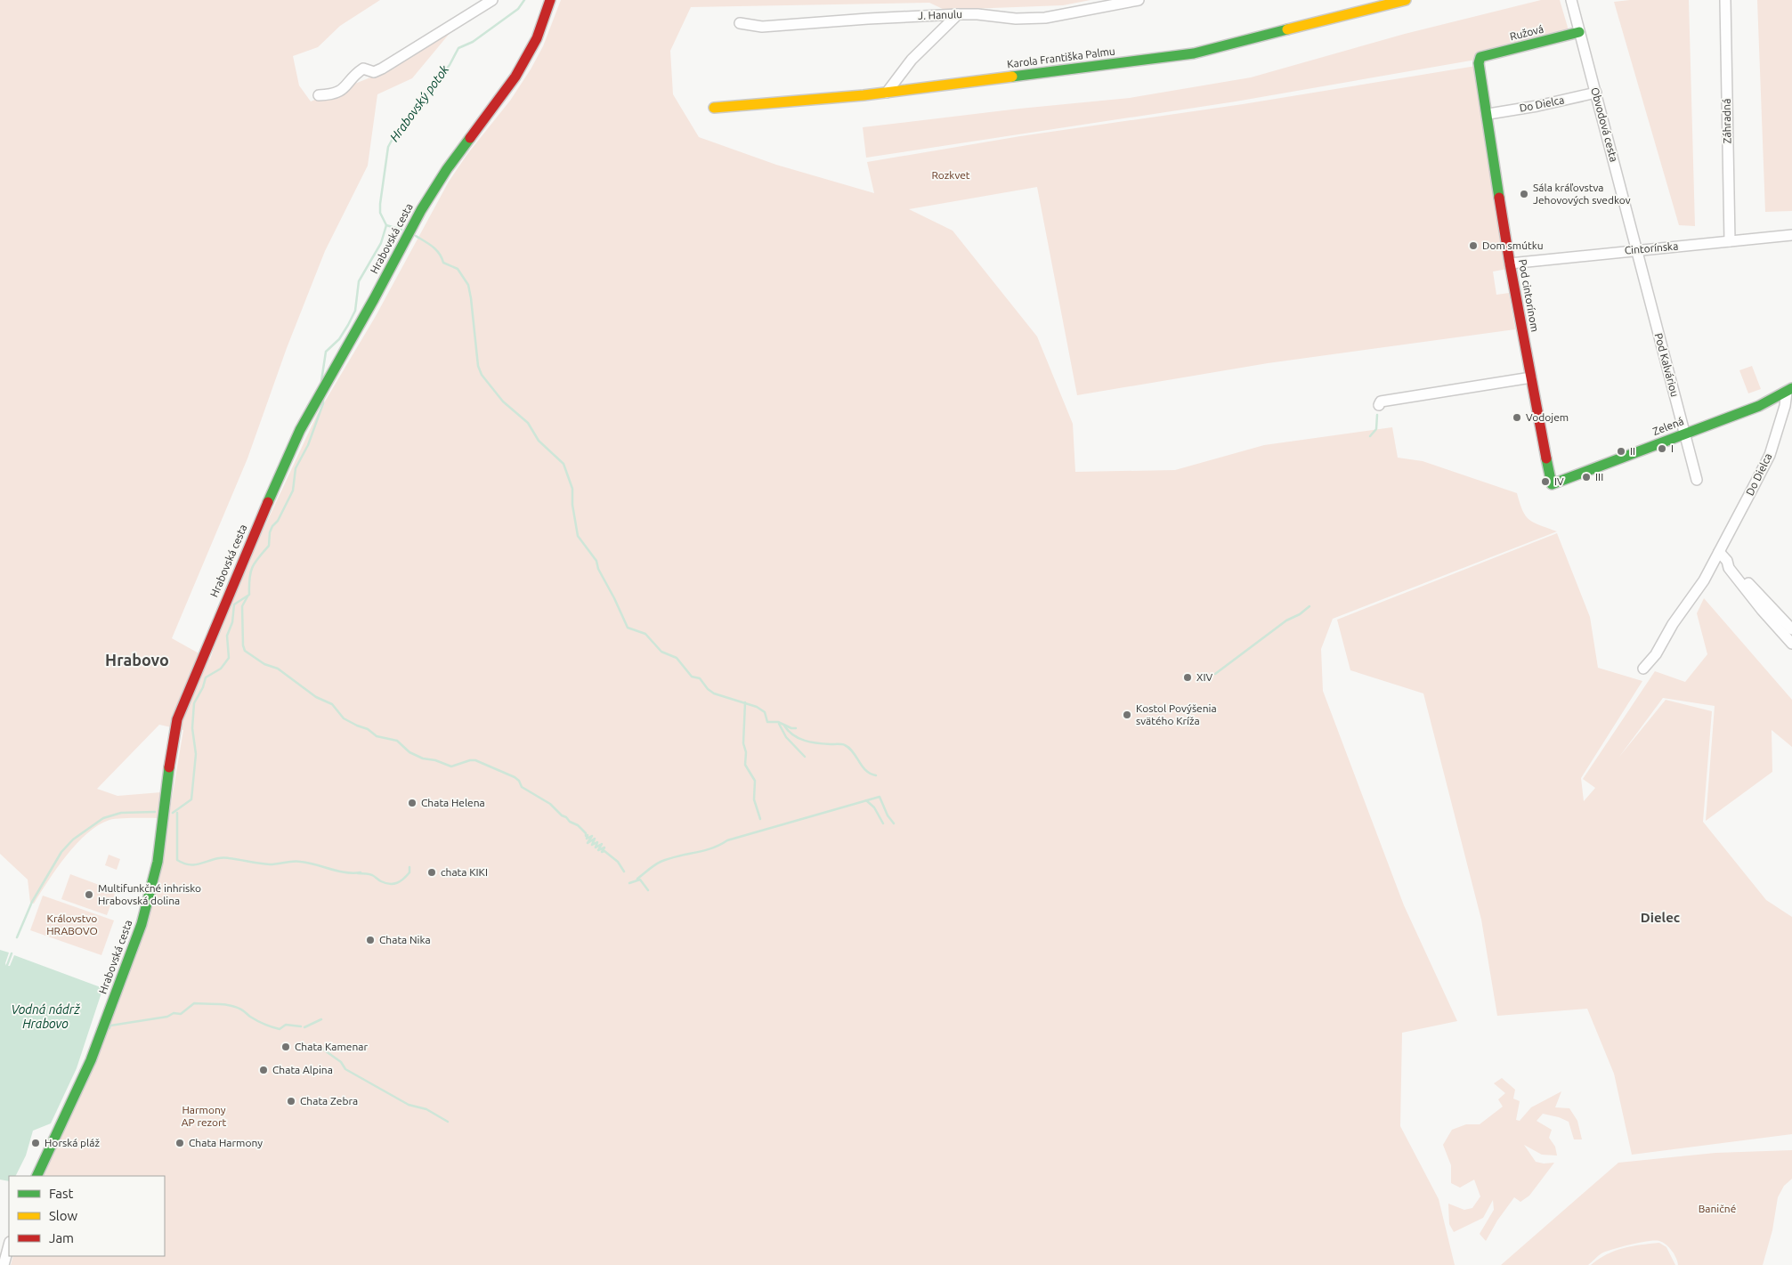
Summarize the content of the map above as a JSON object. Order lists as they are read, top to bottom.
{
  "streets": {
    "street": [
      "J. Hanulu",
      "Ružová",
      "Karola Františka Palmu",
      "Do Dielca",
      "Záhradná",
      "Obvodová cesta",
      "Hrabovská cesta",
      "Cintorínska",
      "Pod cintorínom",
      "Pod Kalváriou",
      "Zelená"
    ]
  },
  "crossings": [
    ["Ružová", "Obvodová cesta"],
    ["Ružová", "Pod cintorínom"],
    ["Do Dielca", "Obvodová cesta"],
    ["Do Dielca", "Pod cintorínom"],
    ["Do Dielca", "Zelená"],
    ["Záhradná", "Cintorínska"],
    ["Obvodová cesta", "Cintorínska"],
    ["Obvodová cesta", "Pod Kalváriou"],
    ["Cintorínska", "Pod cintorínom"],
    ["Cintorínska", "Pod Kalváriou"],
    ["Pod cintorínom", "Zelená"],
    ["Pod Kalváriou", "Zelená"]
  ],
  "districts": ["Hrabovo", "Dielec"],
  "water": ["Hrabovský potok", "Vodná nádrž Hrabovo"],
  "parks": [
    "Rozkvet",
    "Královstvo HRABOVO",
    "Harmony AP rezort",
    "Baničné"
  ],
  "places": [
    "Sála kráľovstva Jehovových svedkov",
    "Dom smútku",
    "Vodojem",
    "I",
    "II",
    "III",
    "IV",
    "XIV",
    "Kostol Povýšenia svätého Kríža",
    "Chata Helena",
    "chata KIKI",
    "Multifunkčné inhrisko Hrabovská dolina",
    "Chata Nika",
    "Chata Kamenar",
    "Chata Alpina",
    "Chata Zebra",
    "Horská pláž",
    "Chata Harmony"
  ],
  "legend": ["Fast", "Slow", "Jam"]
}
